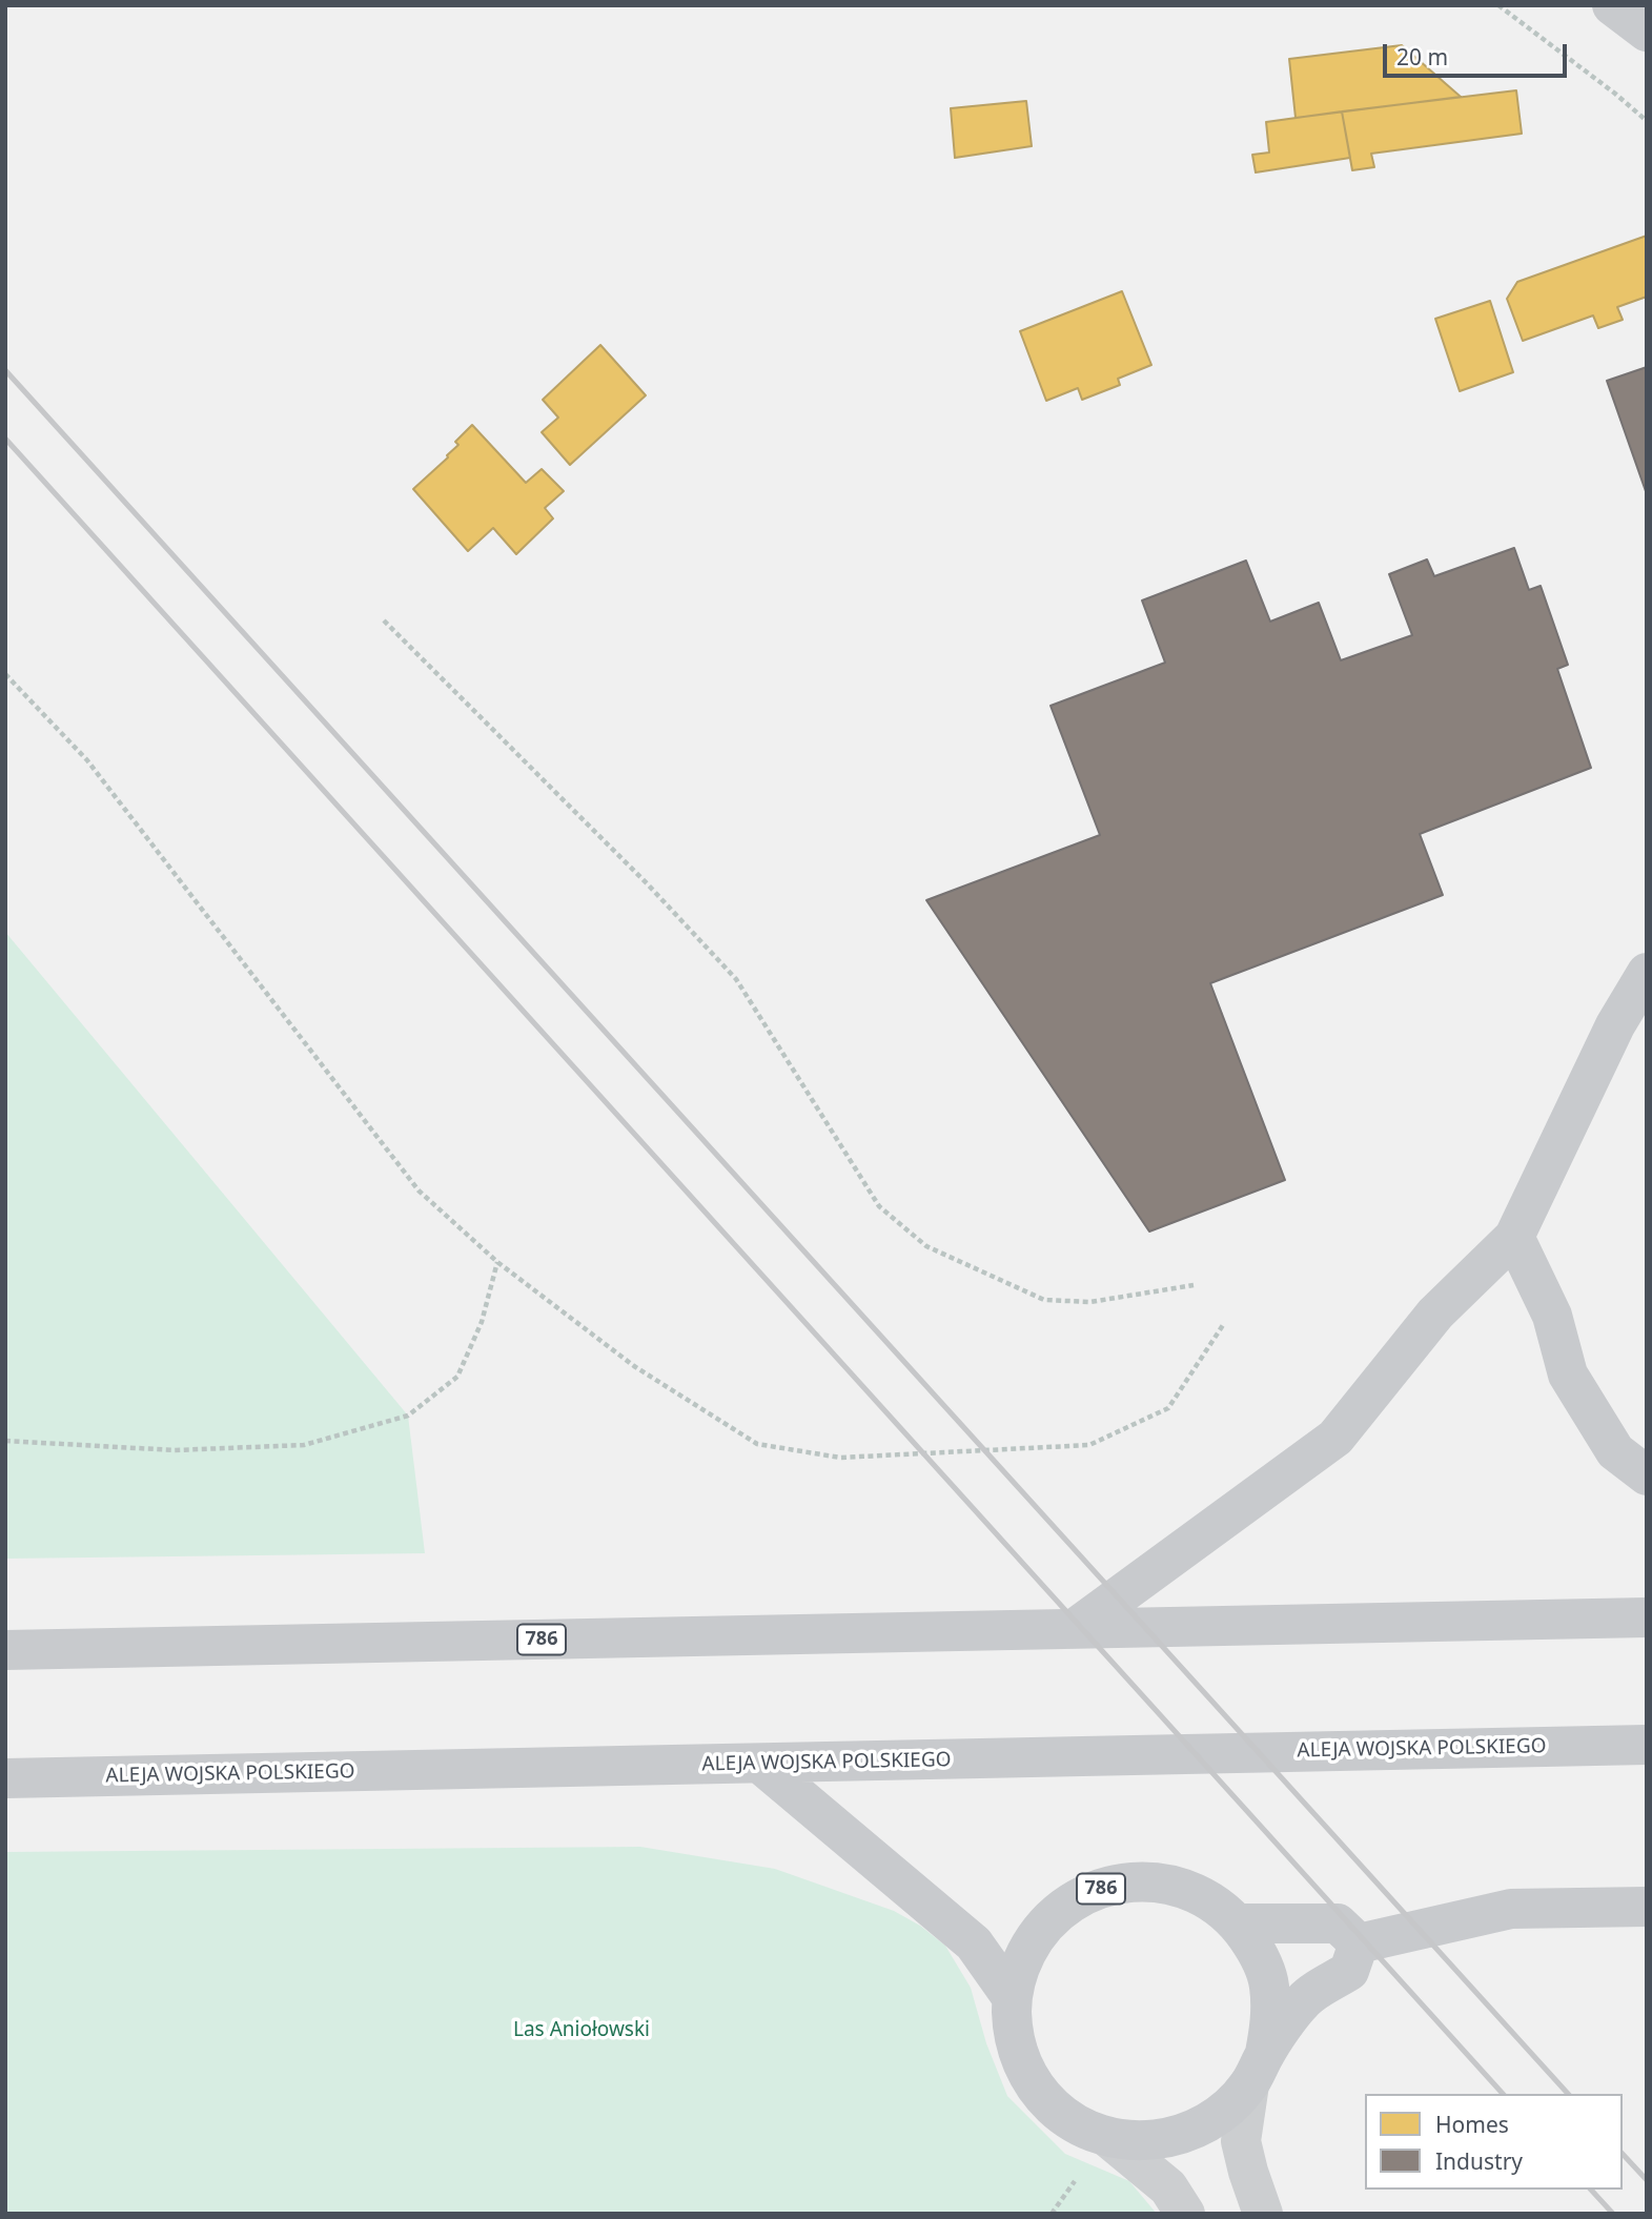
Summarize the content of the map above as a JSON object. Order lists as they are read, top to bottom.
{
  "streets": {
    "main road": ["786", "ALEJA WOJSKA POLSKIEGO"]
  },
  "parks": ["Las Aniołowski"],
  "legend": ["Homes", "Industry"],
  "scale_bar": "20 m"
}
